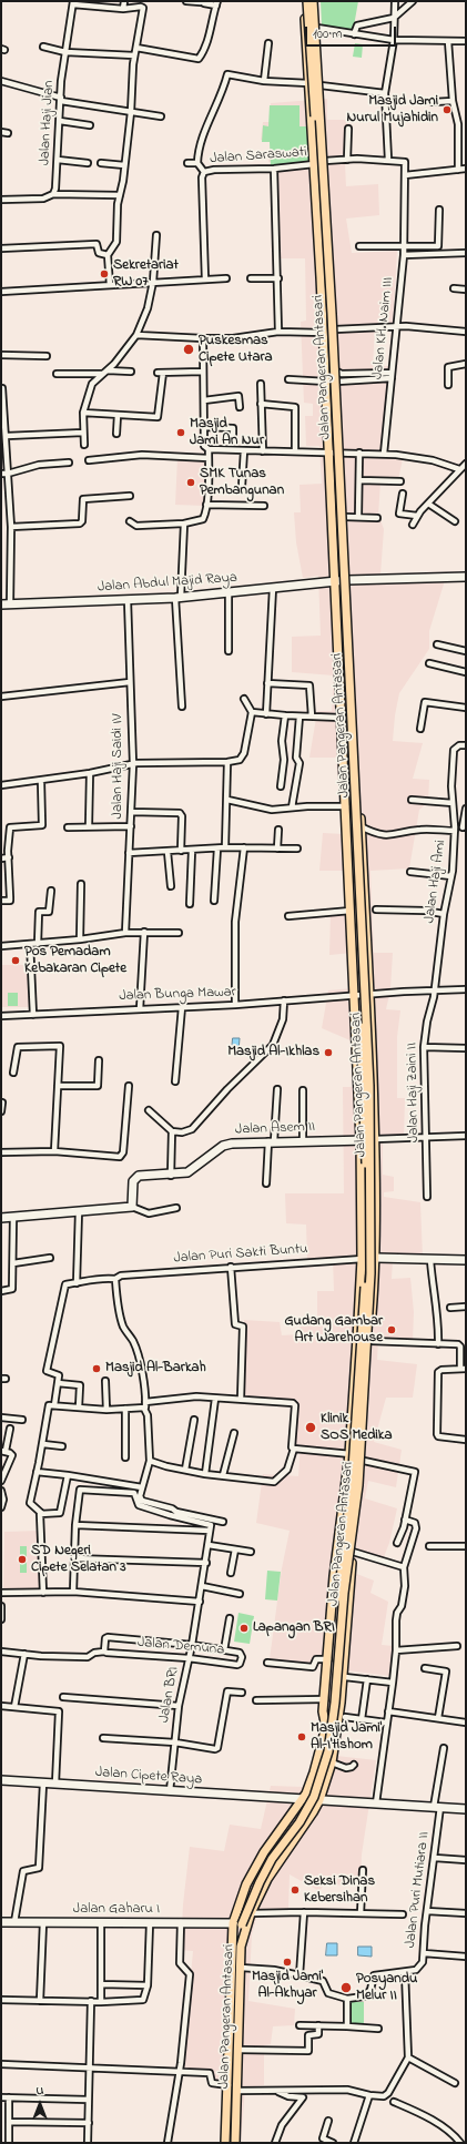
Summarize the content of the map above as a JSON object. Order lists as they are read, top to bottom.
{
  "streets": {
    "main road": ["Jalan Pangeran Antasari"],
    "street": [
      "Jalan Haji Jian",
      "Jalan Saraswati",
      "Jalan KH. Naim III",
      "Jalan Abdul Majid Raya",
      "Jalan Haji Saidi IV",
      "Jalan Haji Ami",
      "Jalan Bunga Mawar",
      "Jalan Haji Zaini II",
      "Jalan Asem II",
      "Jalan Puri Sakti Buntu",
      "Jalan Demuna",
      "Jalan BRI",
      "Jalan Cipete Raya",
      "Jalan Puri Mutiara II",
      "Jalan Gaharu I"
    ]
  },
  "crossings": [
    ["Jalan Saraswati", "Jalan Pangeran Antasari"],
    ["Jalan Pangeran Antasari", "Jalan Abdul Majid Raya"],
    ["Jalan Pangeran Antasari", "Jalan Bunga Mawar"],
    ["Jalan Pangeran Antasari", "Jalan Asem II"],
    ["Jalan Pangeran Antasari", "Jalan Puri Sakti Buntu"],
    ["Jalan Pangeran Antasari", "Jalan Cipete Raya"],
    ["Jalan Pangeran Antasari", "Jalan Gaharu I"],
    ["Jalan Abdul Majid Raya", "Jalan Haji Saidi IV"],
    ["Jalan Haji Ami", "Jalan Bunga Mawar"],
    ["Jalan Haji Ami", "Jalan Haji Zaini II"],
    ["Jalan Bunga Mawar", "Jalan Haji Zaini II"],
    ["Jalan Demuna", "Jalan BRI"],
    ["Jalan BRI", "Jalan Cipete Raya"],
    ["Jalan Cipete Raya", "Jalan Puri Mutiara II"]
  ],
  "places": [
    "Masjid Jami Nurul Mujahidin",
    "Sekretariat RW 07",
    "Puskesmas Cipete Utara",
    "Masjid Jami An Nur",
    "SMK Tunas Pembangunan",
    "Pos Pemadam Kebakaran Cipete",
    "Masjid Al-Ikhlas",
    "Gudang Gambar Art Warehouse",
    "Masjid Al-Barkah",
    "Klinik SOS Medika",
    "SD Negeri Cipete Selatan 3",
    "Lapangan BRI",
    "Masjid Jami' Al-I'tishom",
    "Seksi Dinas Kebersihan",
    "Masjid Jami' Al-Akhyar",
    "Posyandu Melur II"
  ],
  "scale_bar": "100 m",
  "north": "top"
}
